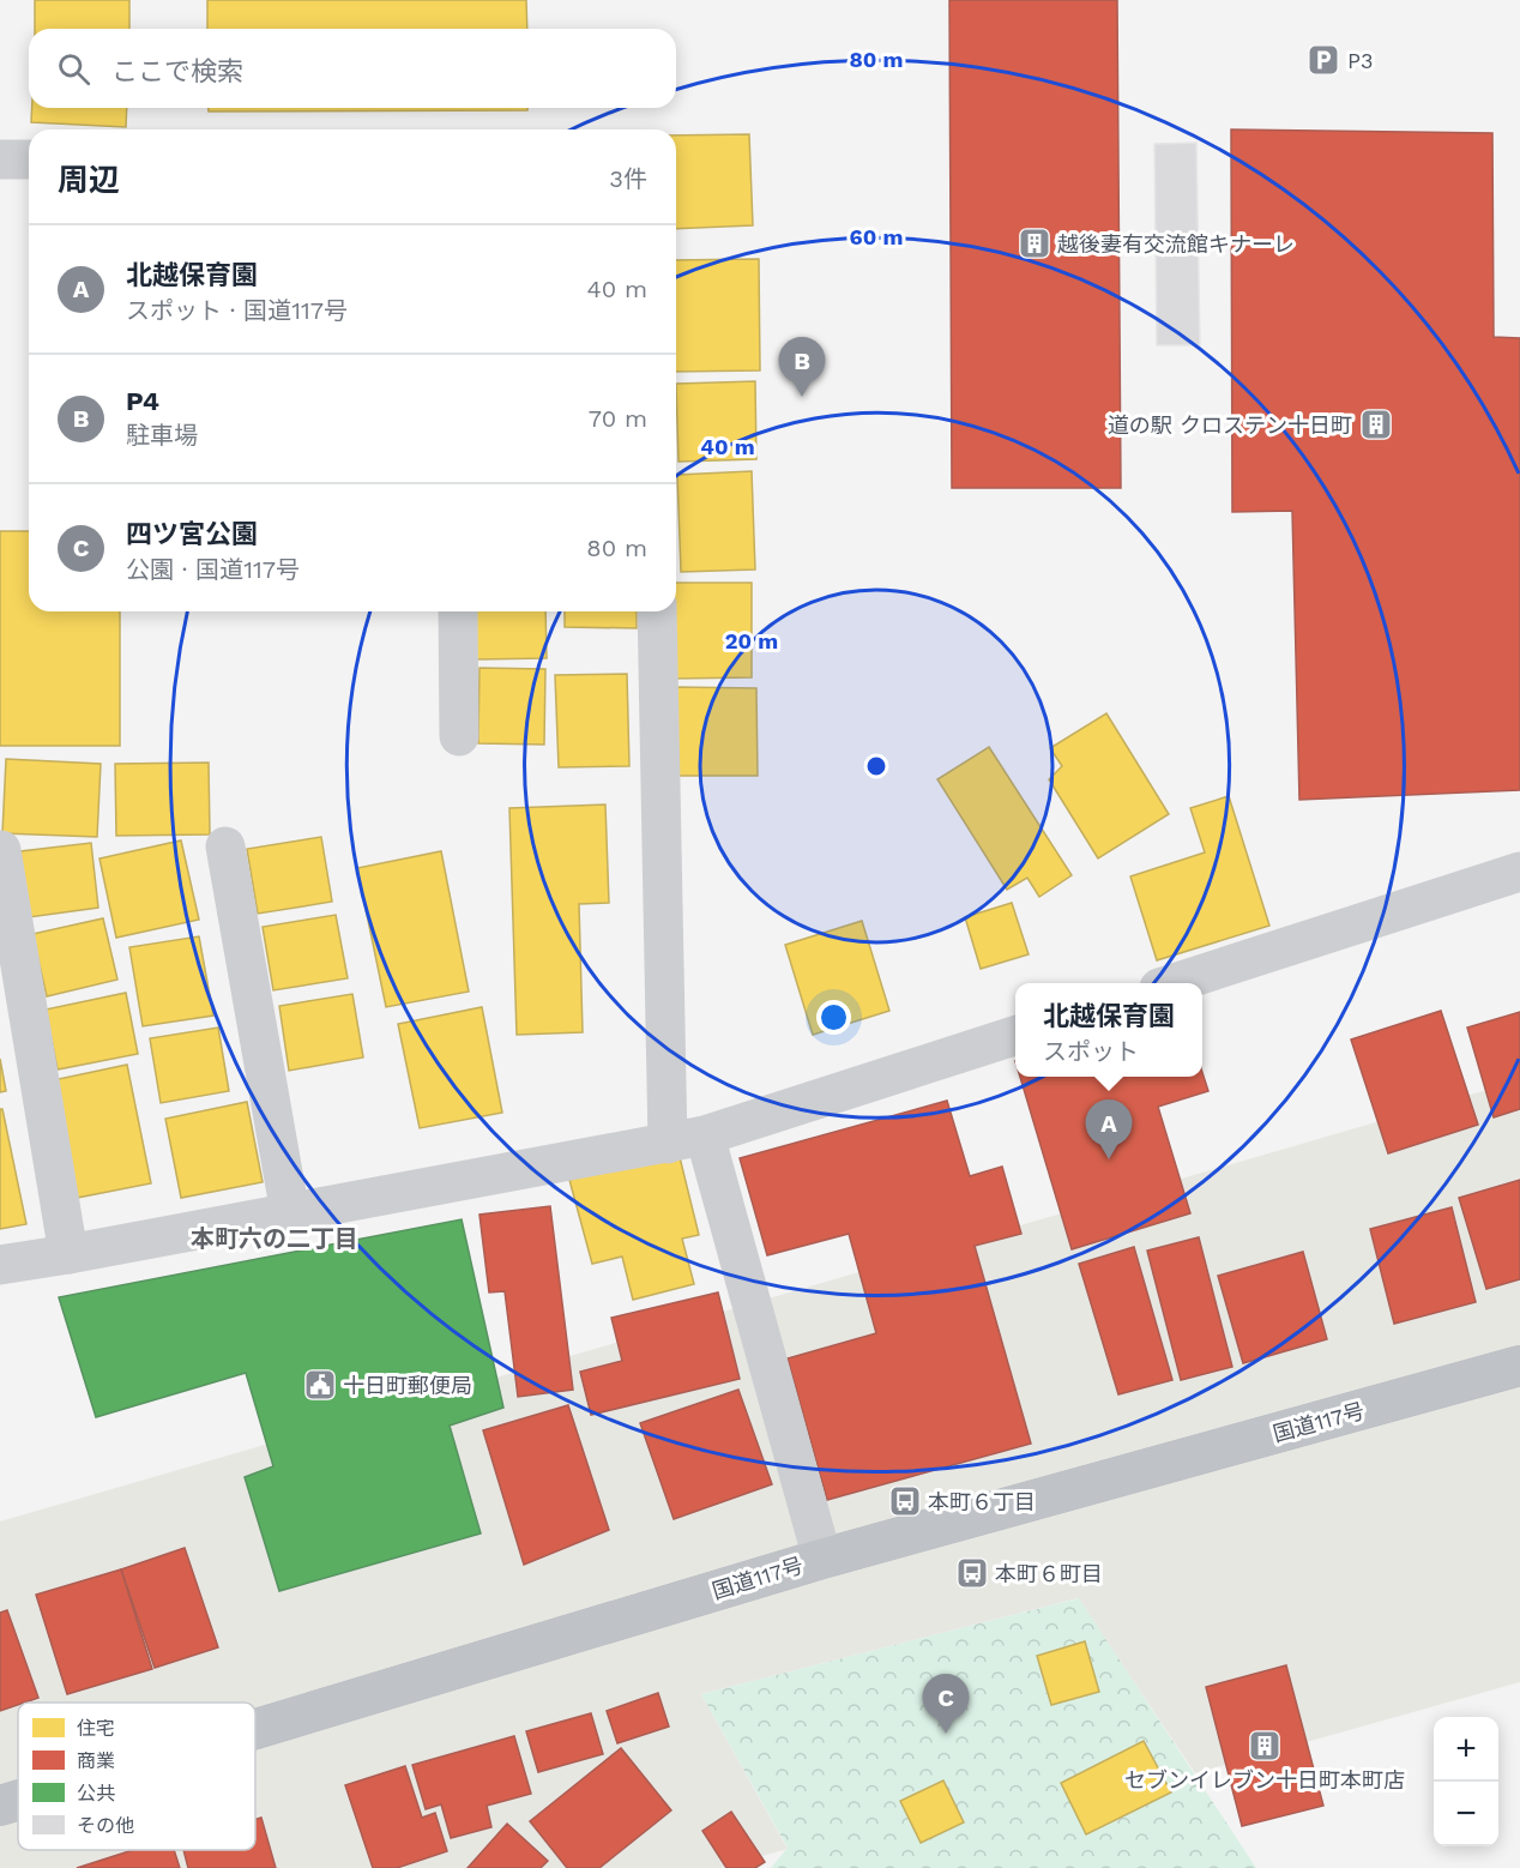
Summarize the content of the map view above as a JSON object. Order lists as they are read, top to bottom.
{
  "streets": {
    "highway": ["国道117号"]
  },
  "districts": ["本町六の二丁目"],
  "places": {
    "parking": ["P3"],
    "building": ["越後妻有交流館キナーレ", "道の駅 クロステン十日町", "セブンイレブン十日町本町店"],
    "public building": ["十日町郵便局"],
    "bus stop": ["本町６丁目", "本町６町目"]
  },
  "legend": [
    "住宅",
    "商業",
    "公共",
    "その他"
  ],
  "page": {
    "search": "ここで検索",
    "heading": ["周辺", "3件"],
    "list": [
      {
        "mark": "A",
        "name": "北越保育園",
        "note": "スポット · 国道117号",
        "value": "40 m"
      },
      {
        "mark": "B",
        "name": "P4",
        "note": "駐車場",
        "value": "70 m"
      },
      {
        "mark": "C",
        "name": "四ツ宮公園",
        "note": "公園 · 国道117号",
        "value": "80 m"
      }
    ],
    "pins": ["B", "A", "C"],
    "popup": ["北越保育園", "スポット"],
    "map_buttons": ["+", "−"]
  },
  "rings": [
    "80 m",
    "60 m",
    "40 m",
    "20 m"
  ]
}
